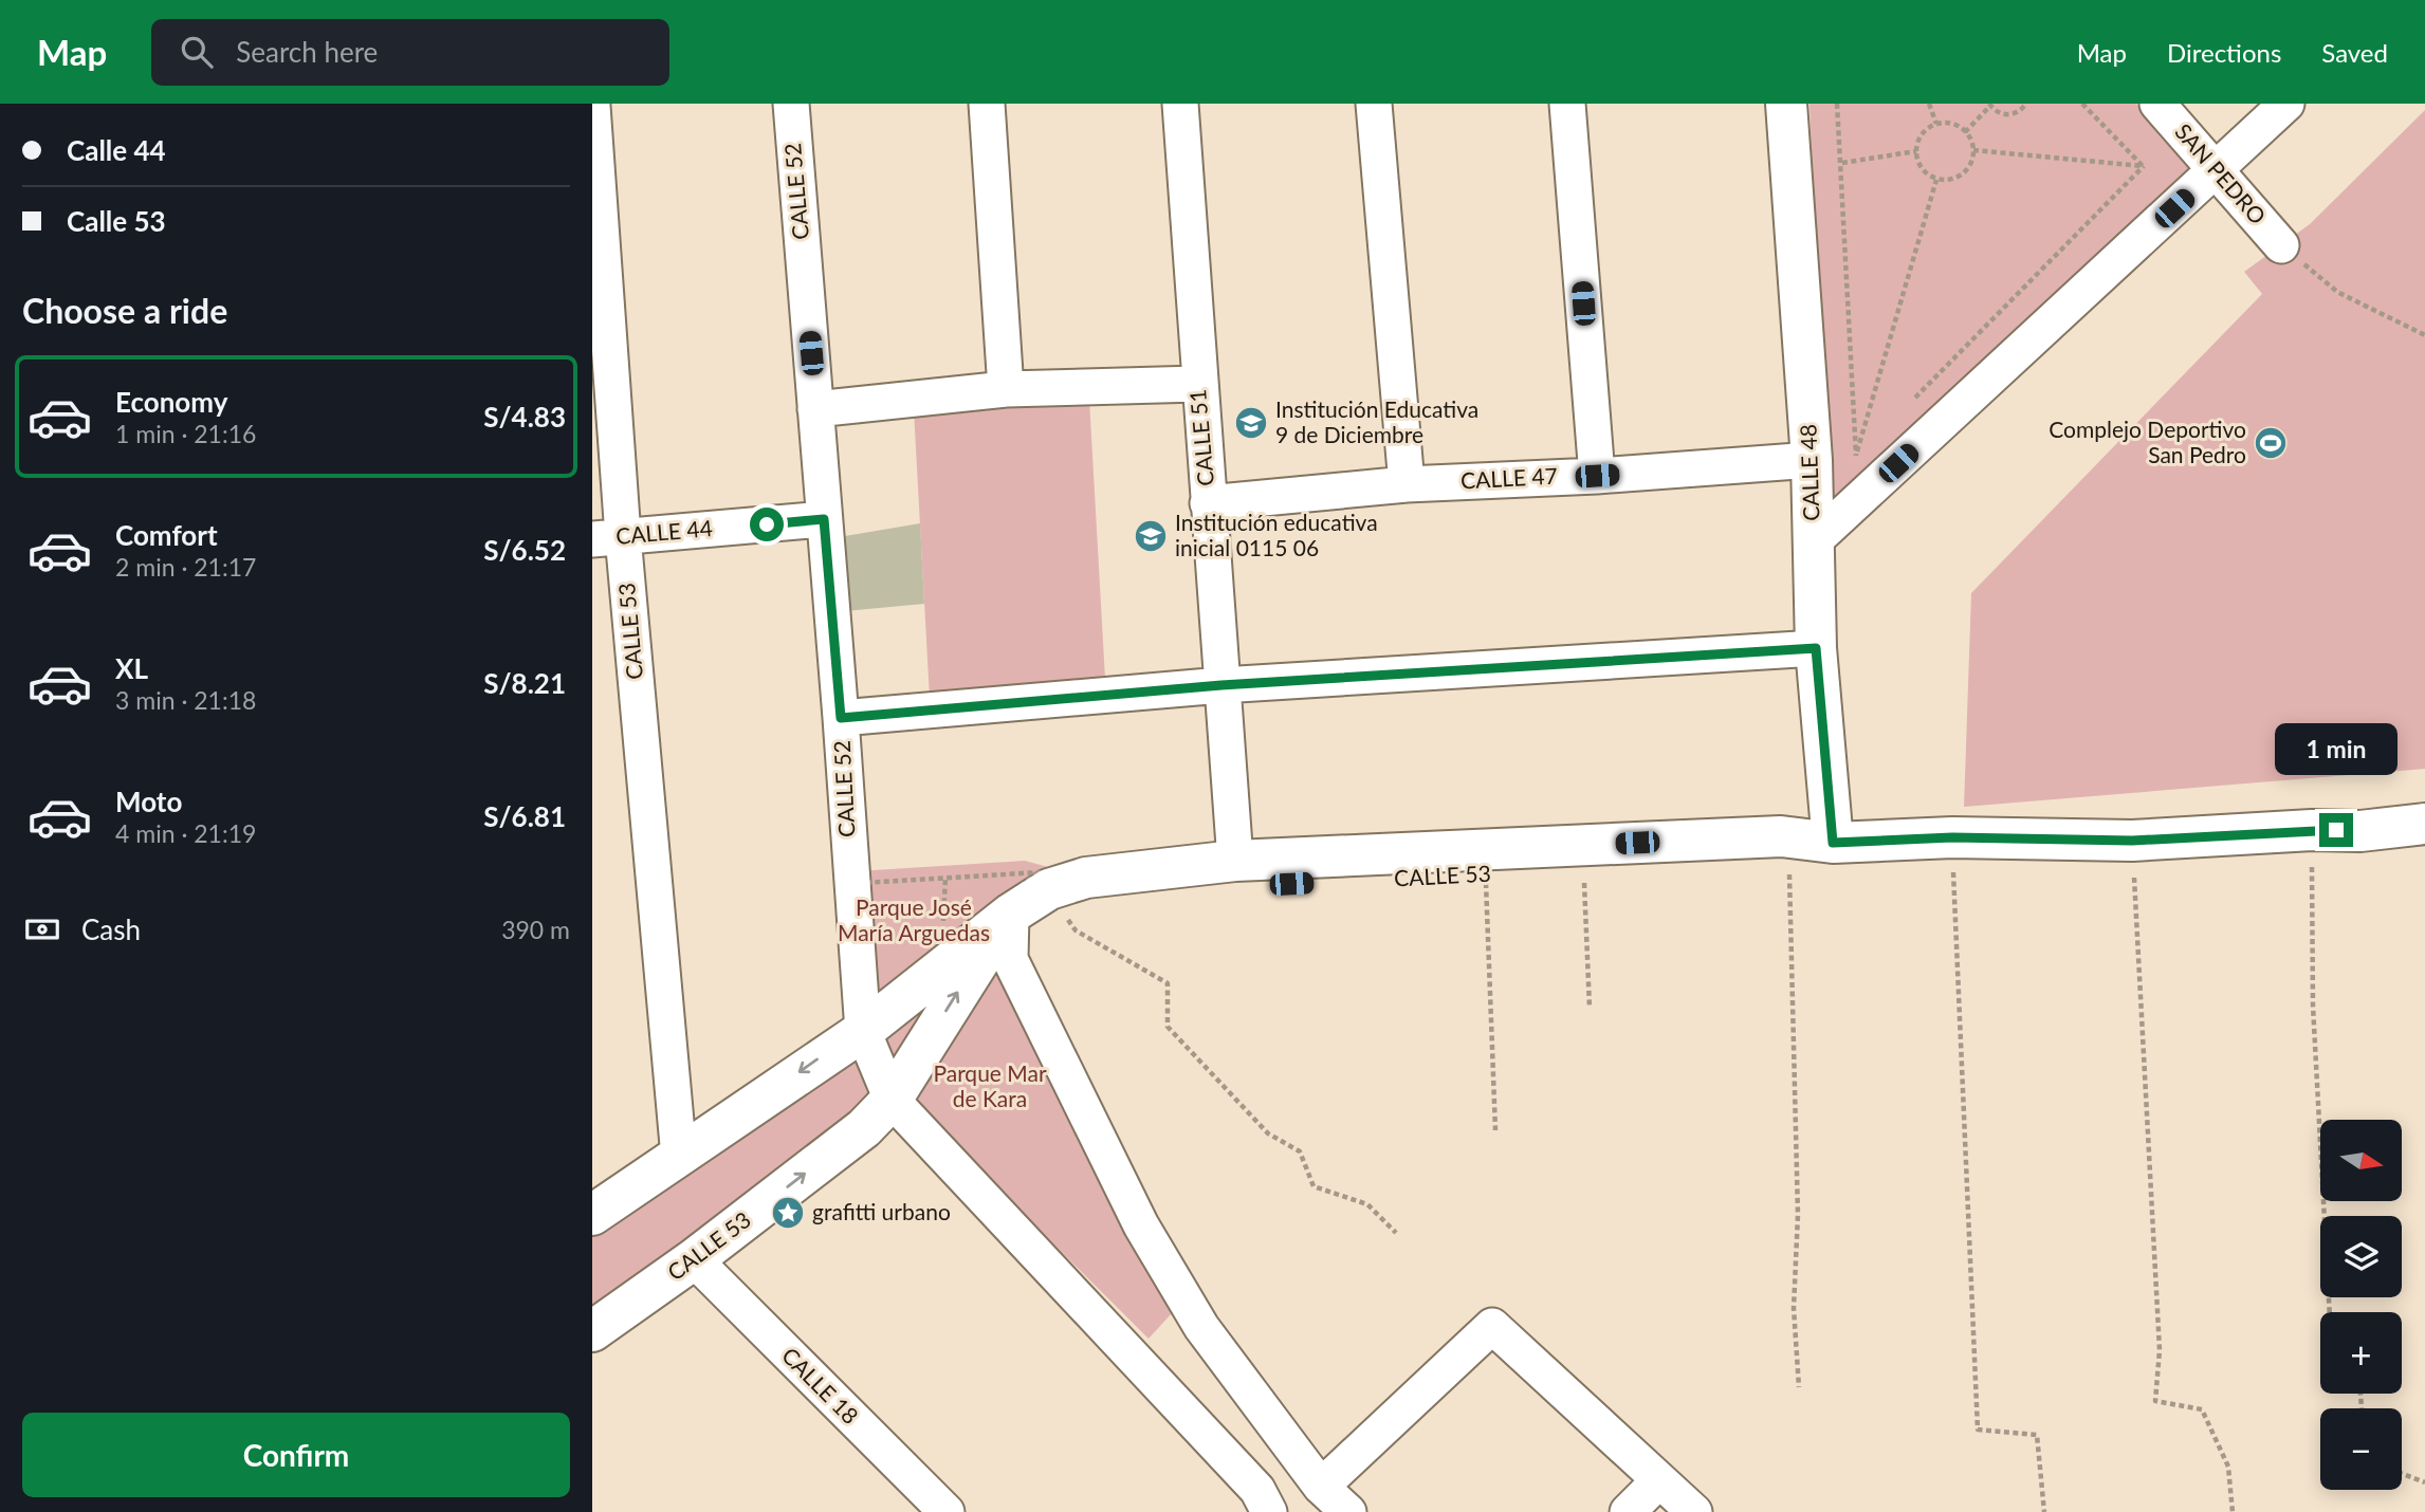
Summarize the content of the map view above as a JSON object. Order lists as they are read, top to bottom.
{
  "streets": {
    "street": [
      "SAN PEDRO",
      "CALLE 52",
      "CALLE 51",
      "CALLE 48",
      "CALLE 47",
      "CALLE 44",
      "CALLE 53",
      "CALLE 18"
    ]
  },
  "crossings": [
    ["CALLE 52", "CALLE 44"],
    ["CALLE 52", "CALLE 53"],
    ["CALLE 51", "CALLE 47"],
    ["CALLE 51", "CALLE 53"],
    ["CALLE 48", "CALLE 47"],
    ["CALLE 48", "CALLE 53"],
    ["CALLE 44", "CALLE 53"],
    ["CALLE 53", "CALLE 18"]
  ],
  "parks": ["Parque José María Arguedas", "Parque Mar de Kara"],
  "places": {
    "school or university": ["Institución Educativa 9 de Diciembre", "Institución educativa inicial 0115 06"],
    "sports": ["Complejo Deportivo San Pedro"],
    "place": ["grafitti urbano"]
  },
  "north": "right",
  "page": {
    "header": "Map",
    "search": "Search here",
    "nav": ["Map", "Directions", "Saved"],
    "banner": ["Calle 44", "Calle 53"],
    "heading": "Choose a ride",
    "list": [
      {
        "name": "Economy",
        "note": "1 min · 21:16",
        "value": "S/4.83"
      },
      {
        "name": "Comfort",
        "note": "2 min · 21:17",
        "value": "S/6.52"
      },
      {
        "name": "XL",
        "note": "3 min · 21:18",
        "value": "S/8.21"
      },
      {
        "name": "Moto",
        "note": "4 min · 21:19",
        "value": "S/6.81"
      }
    ],
    "bubble": "1 min",
    "pay": ["Cash", "390 m"],
    "map_buttons": ["+", "−"],
    "buttons": "Confirm"
  }
}
